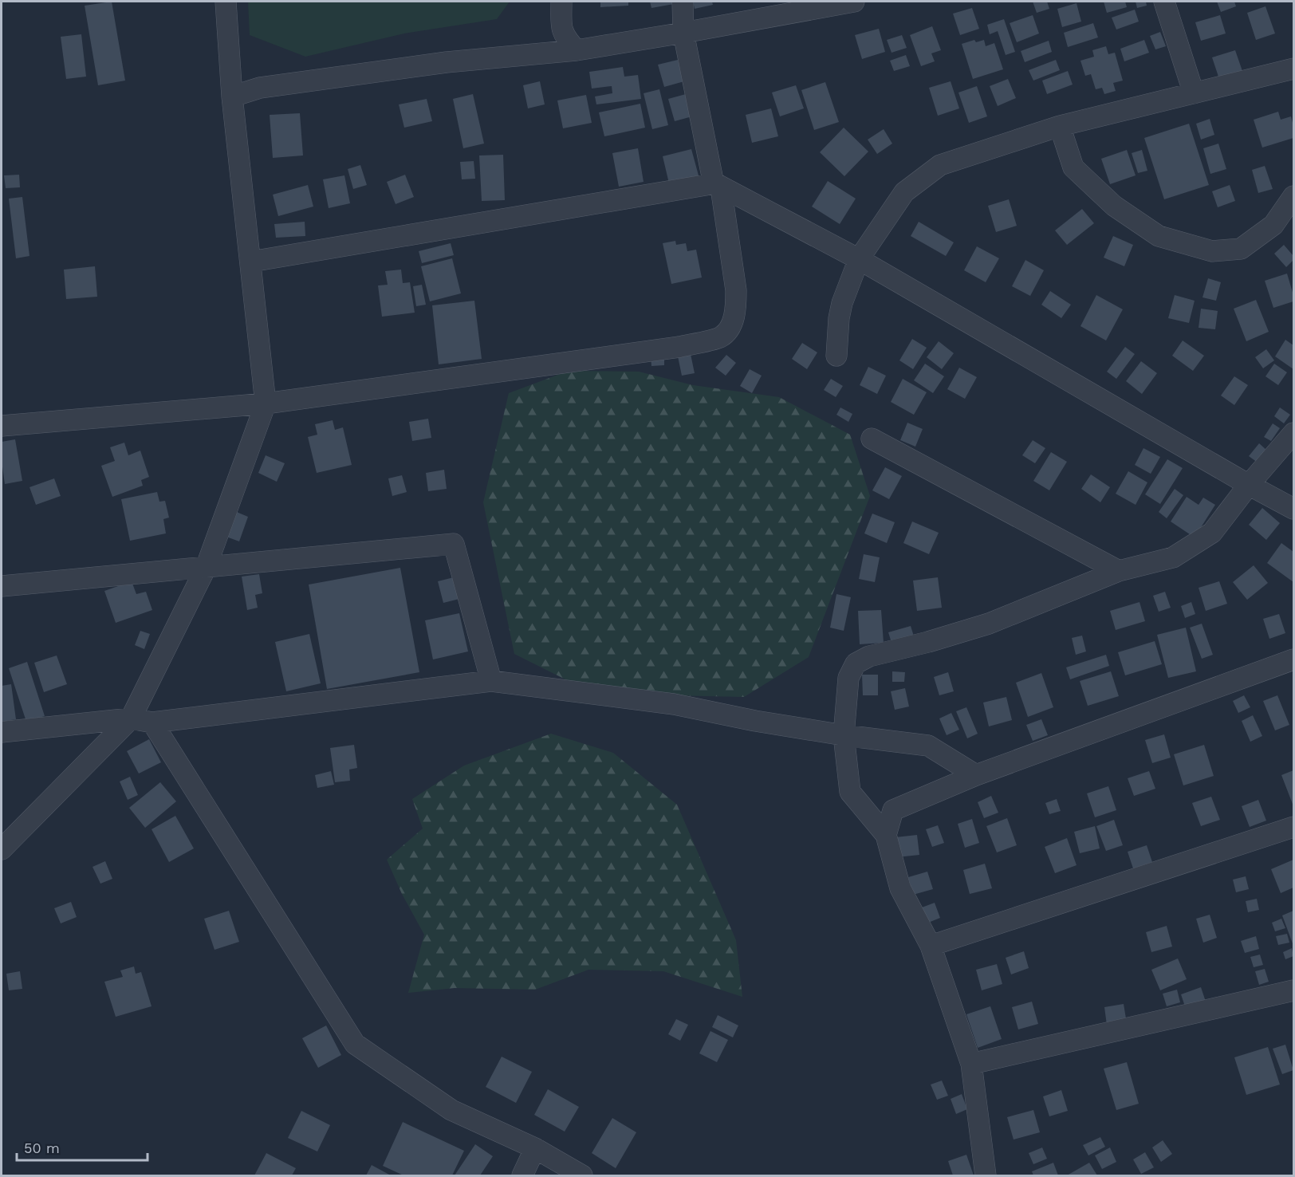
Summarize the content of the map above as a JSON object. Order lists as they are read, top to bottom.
{
  "scale_bar": "50 m"
}
